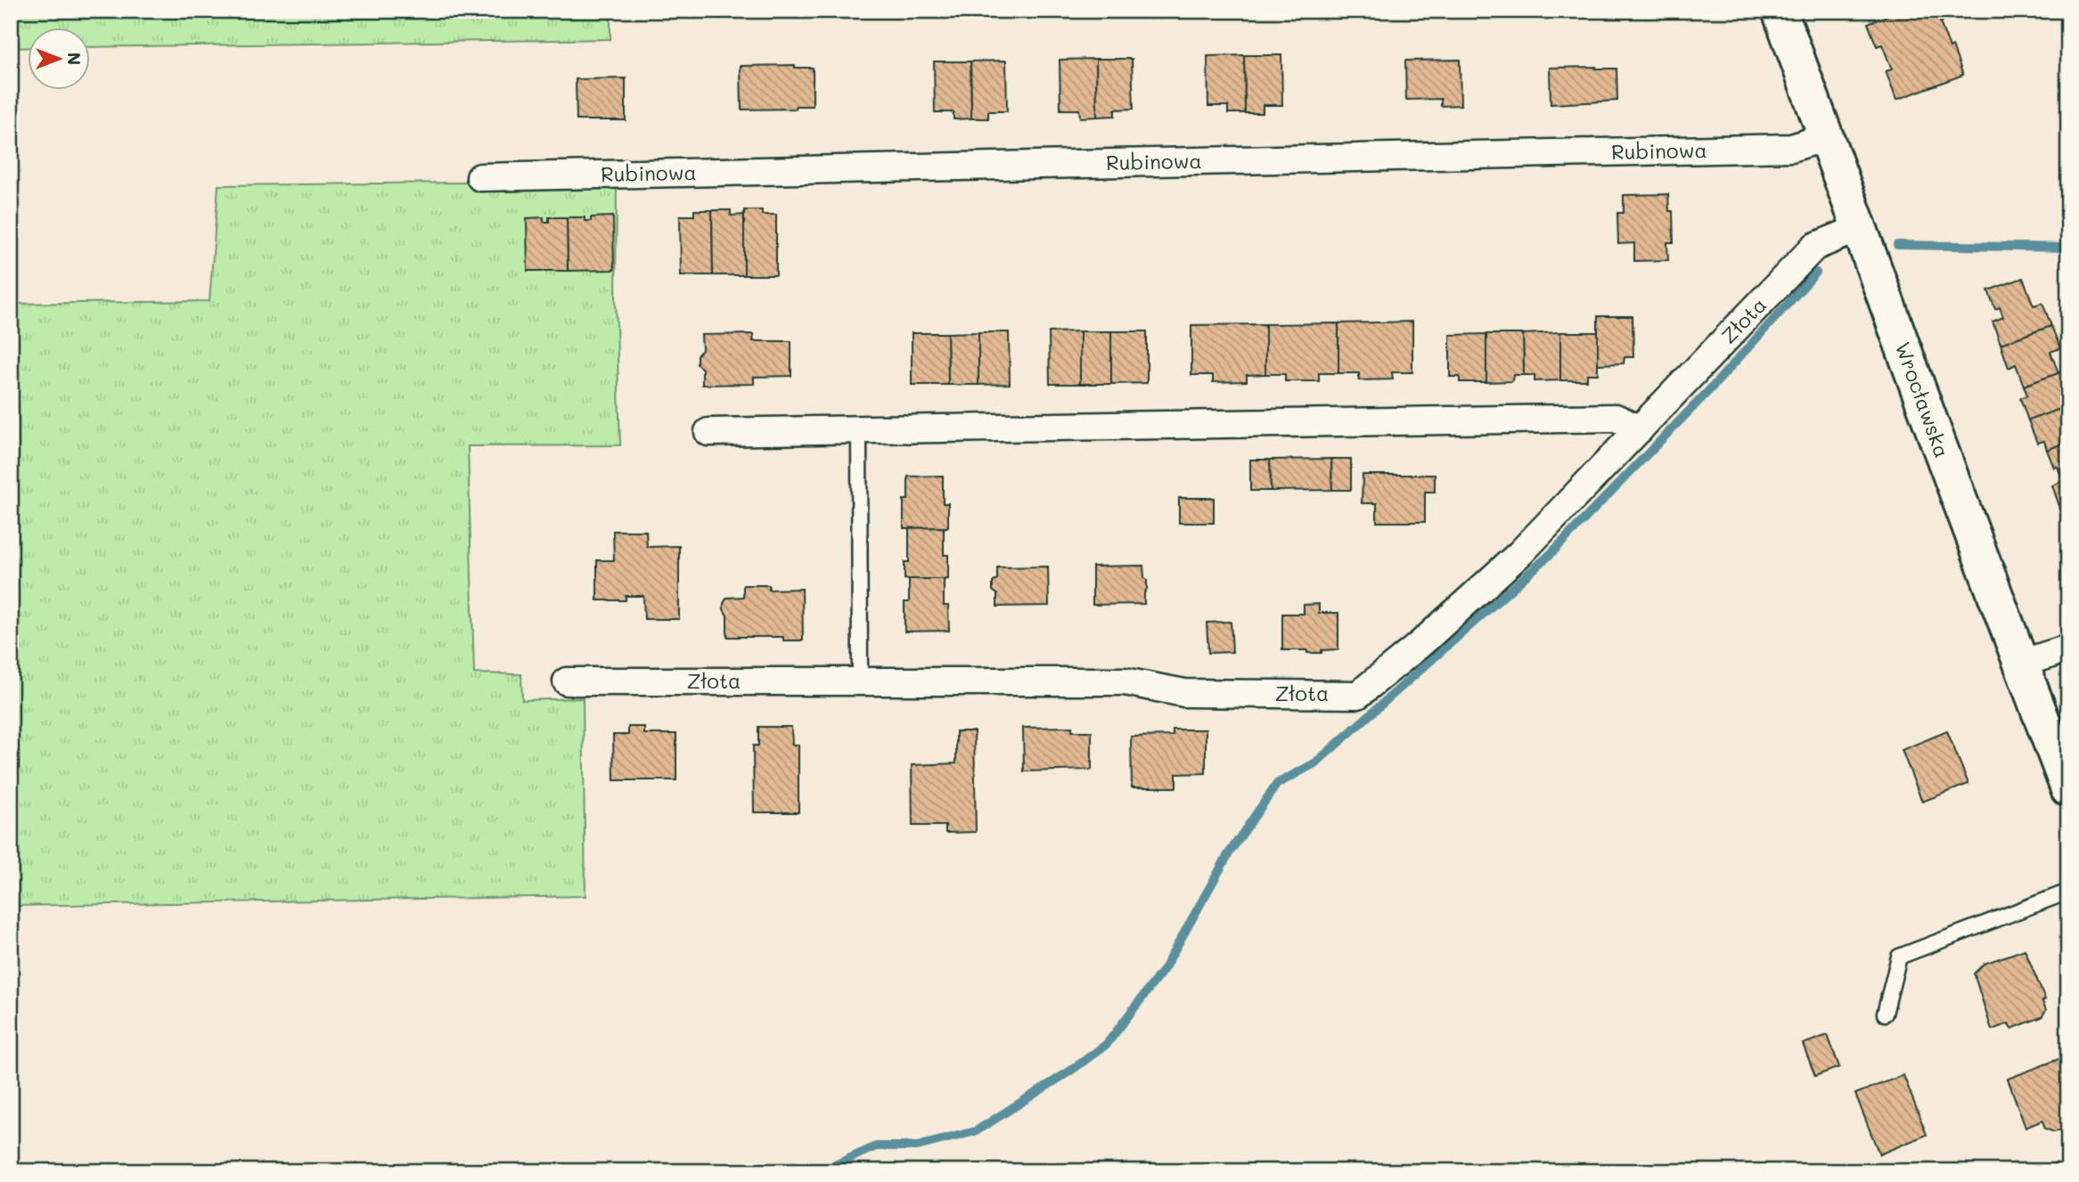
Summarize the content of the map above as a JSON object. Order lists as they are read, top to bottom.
{
  "streets": {
    "street": ["Rubinowa", "Złota", "Wrocławska"]
  },
  "crossings": [
    ["Rubinowa", "Wrocławska"],
    ["Złota", "Wrocławska"]
  ],
  "north": "right"
}
